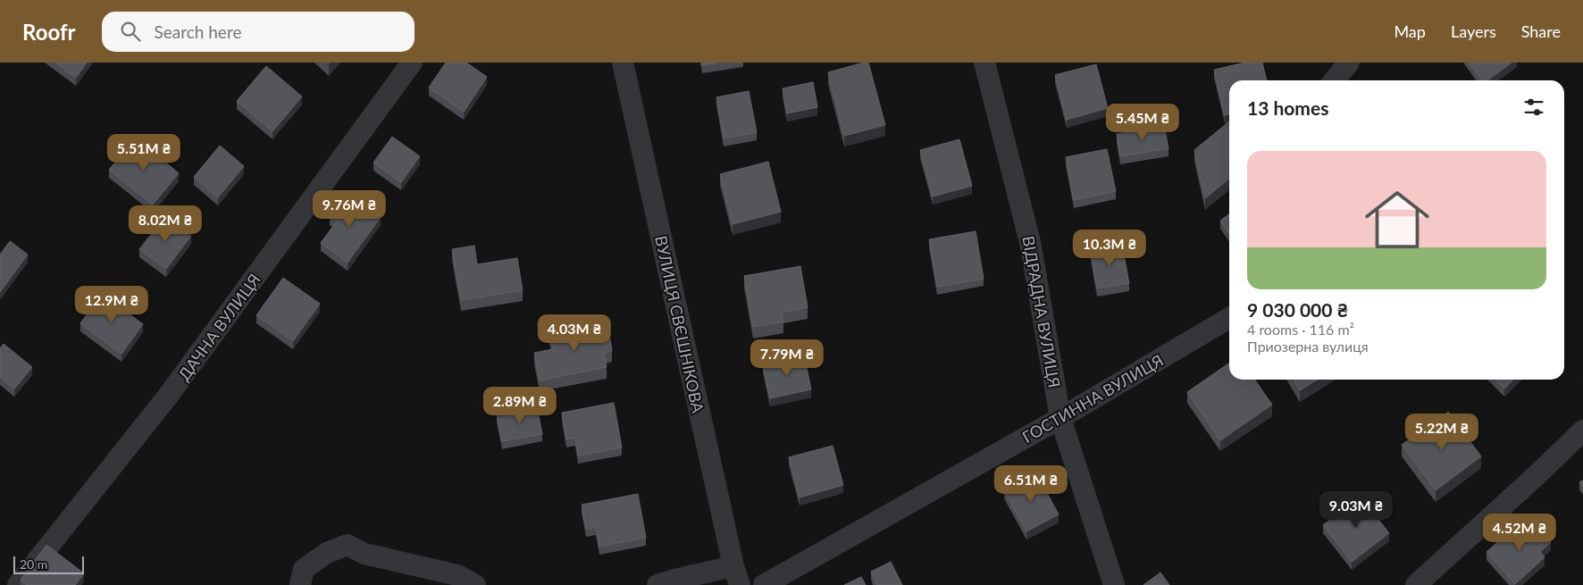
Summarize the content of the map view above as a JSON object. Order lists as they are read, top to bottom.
{
  "streets": {
    "street": [
      "ВІДРАДНА ВУЛИЦЯ",
      "ВУЛИЦЯ СВЄШНІКОВА",
      "ДАЧНА ВУЛИЦЯ",
      "ГОСТИННА ВУЛИЦЯ"
    ]
  },
  "crossings": [
    ["ВІДРАДНА ВУЛИЦЯ", "ГОСТИННА ВУЛИЦЯ"]
  ],
  "scale_bar": "20 m",
  "page": {
    "header": "Roofr",
    "search": "Search here",
    "nav": ["Map", "Layers", "Share"],
    "heading": "13 homes",
    "price": [
      "5.45M ₴",
      "5.51M ₴",
      "9.76M ₴",
      "8.02M ₴",
      "10.3M ₴",
      "12.9M ₴",
      "4.03M ₴",
      "7.79M ₴",
      "2.89M ₴",
      "5.22M ₴",
      "6.51M ₴",
      "9.03M ₴",
      "4.52M ₴"
    ],
    "list": [
      {
        "name": "9 030 000 ₴",
        "note": "4 rooms · 116 m² · Приозерна вулиця"
      }
    ],
    "scale": "20 m"
  }
}
